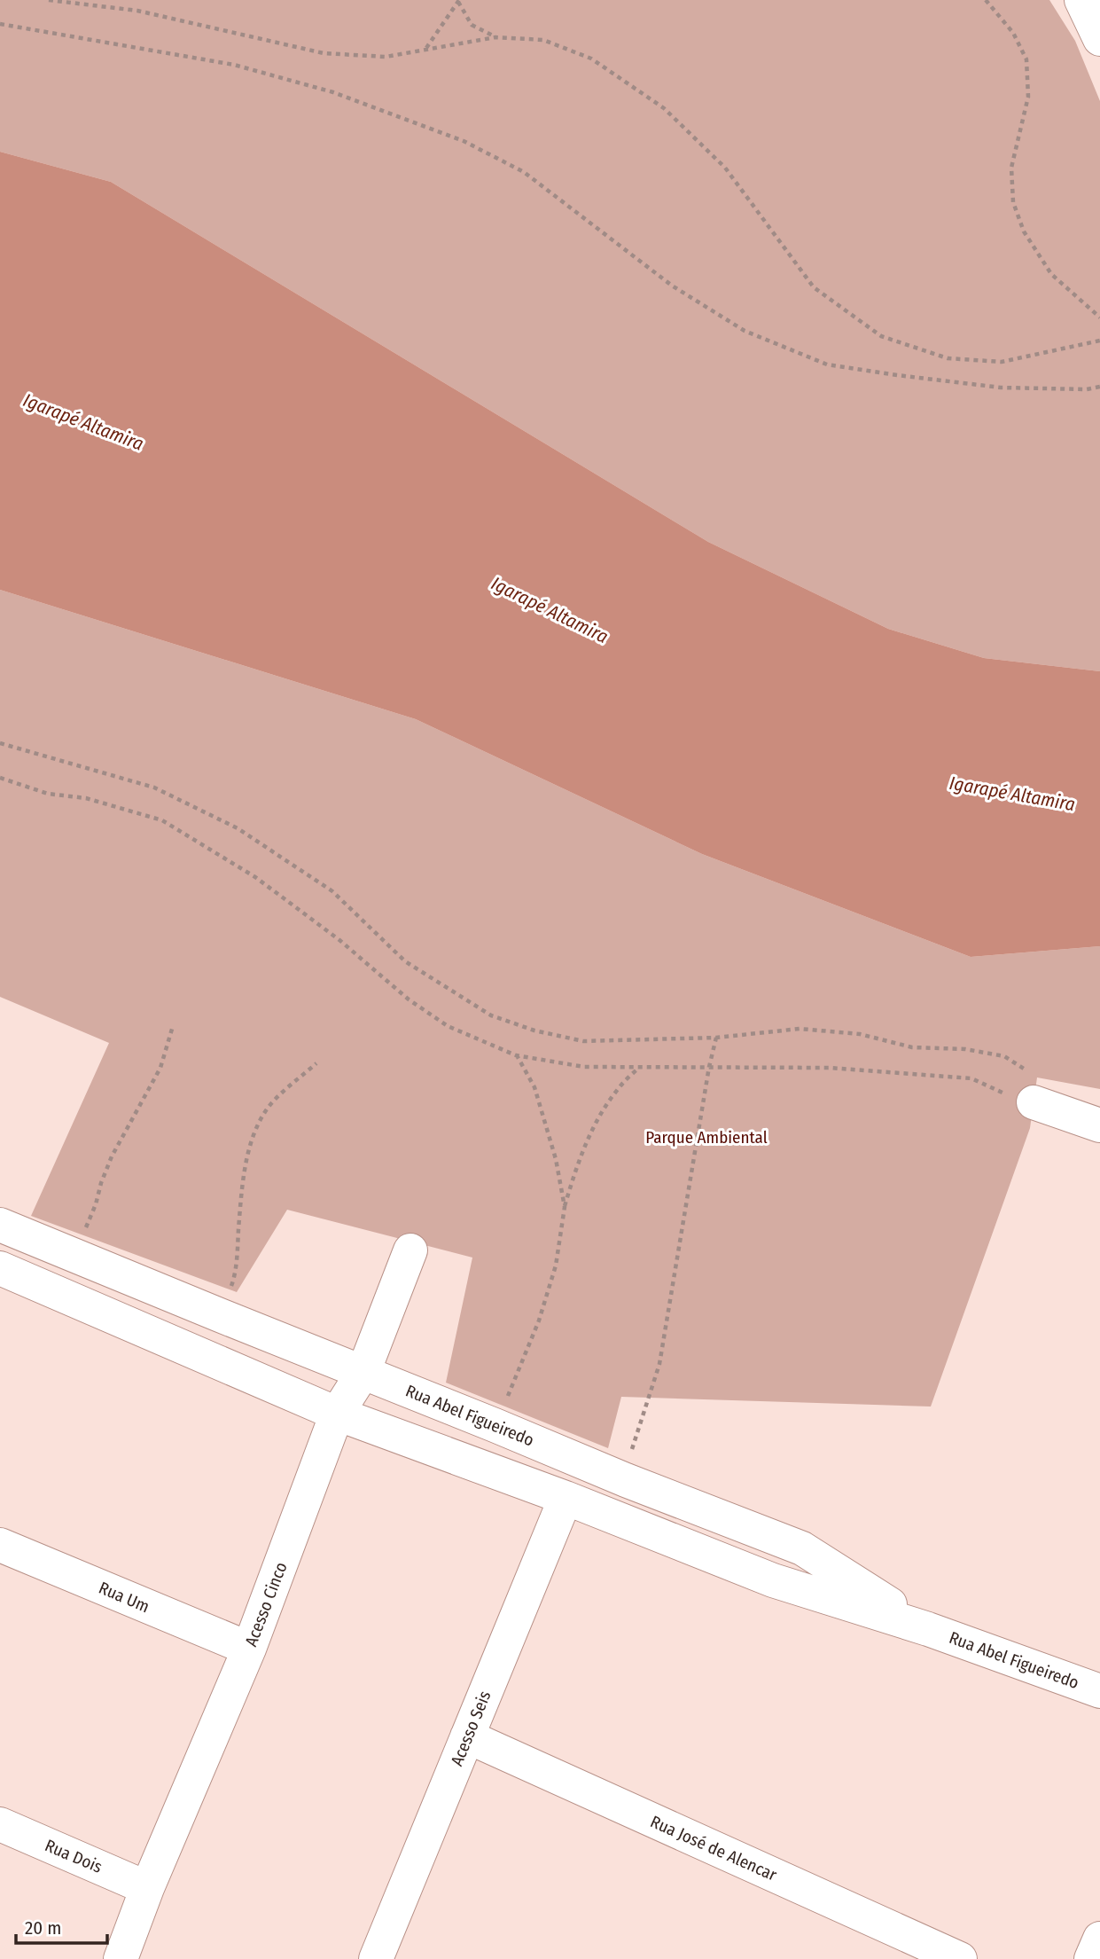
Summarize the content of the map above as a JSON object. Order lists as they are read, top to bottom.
{
  "streets": {
    "street": [
      "Rua Abel Figueiredo",
      "Rua Um",
      "Acesso Cinco",
      "Acesso Seis",
      "Rua José de Alencar",
      "Rua Dois"
    ]
  },
  "crossings": [
    ["Rua Abel Figueiredo", "Acesso Cinco"],
    ["Rua Abel Figueiredo", "Acesso Seis"],
    ["Rua Um", "Acesso Cinco"],
    ["Acesso Cinco", "Rua Dois"],
    ["Acesso Seis", "Rua José de Alencar"]
  ],
  "water": ["Igarapé Altamira"],
  "parks": ["Parque Ambiental"],
  "scale_bar": "20 m"
}
